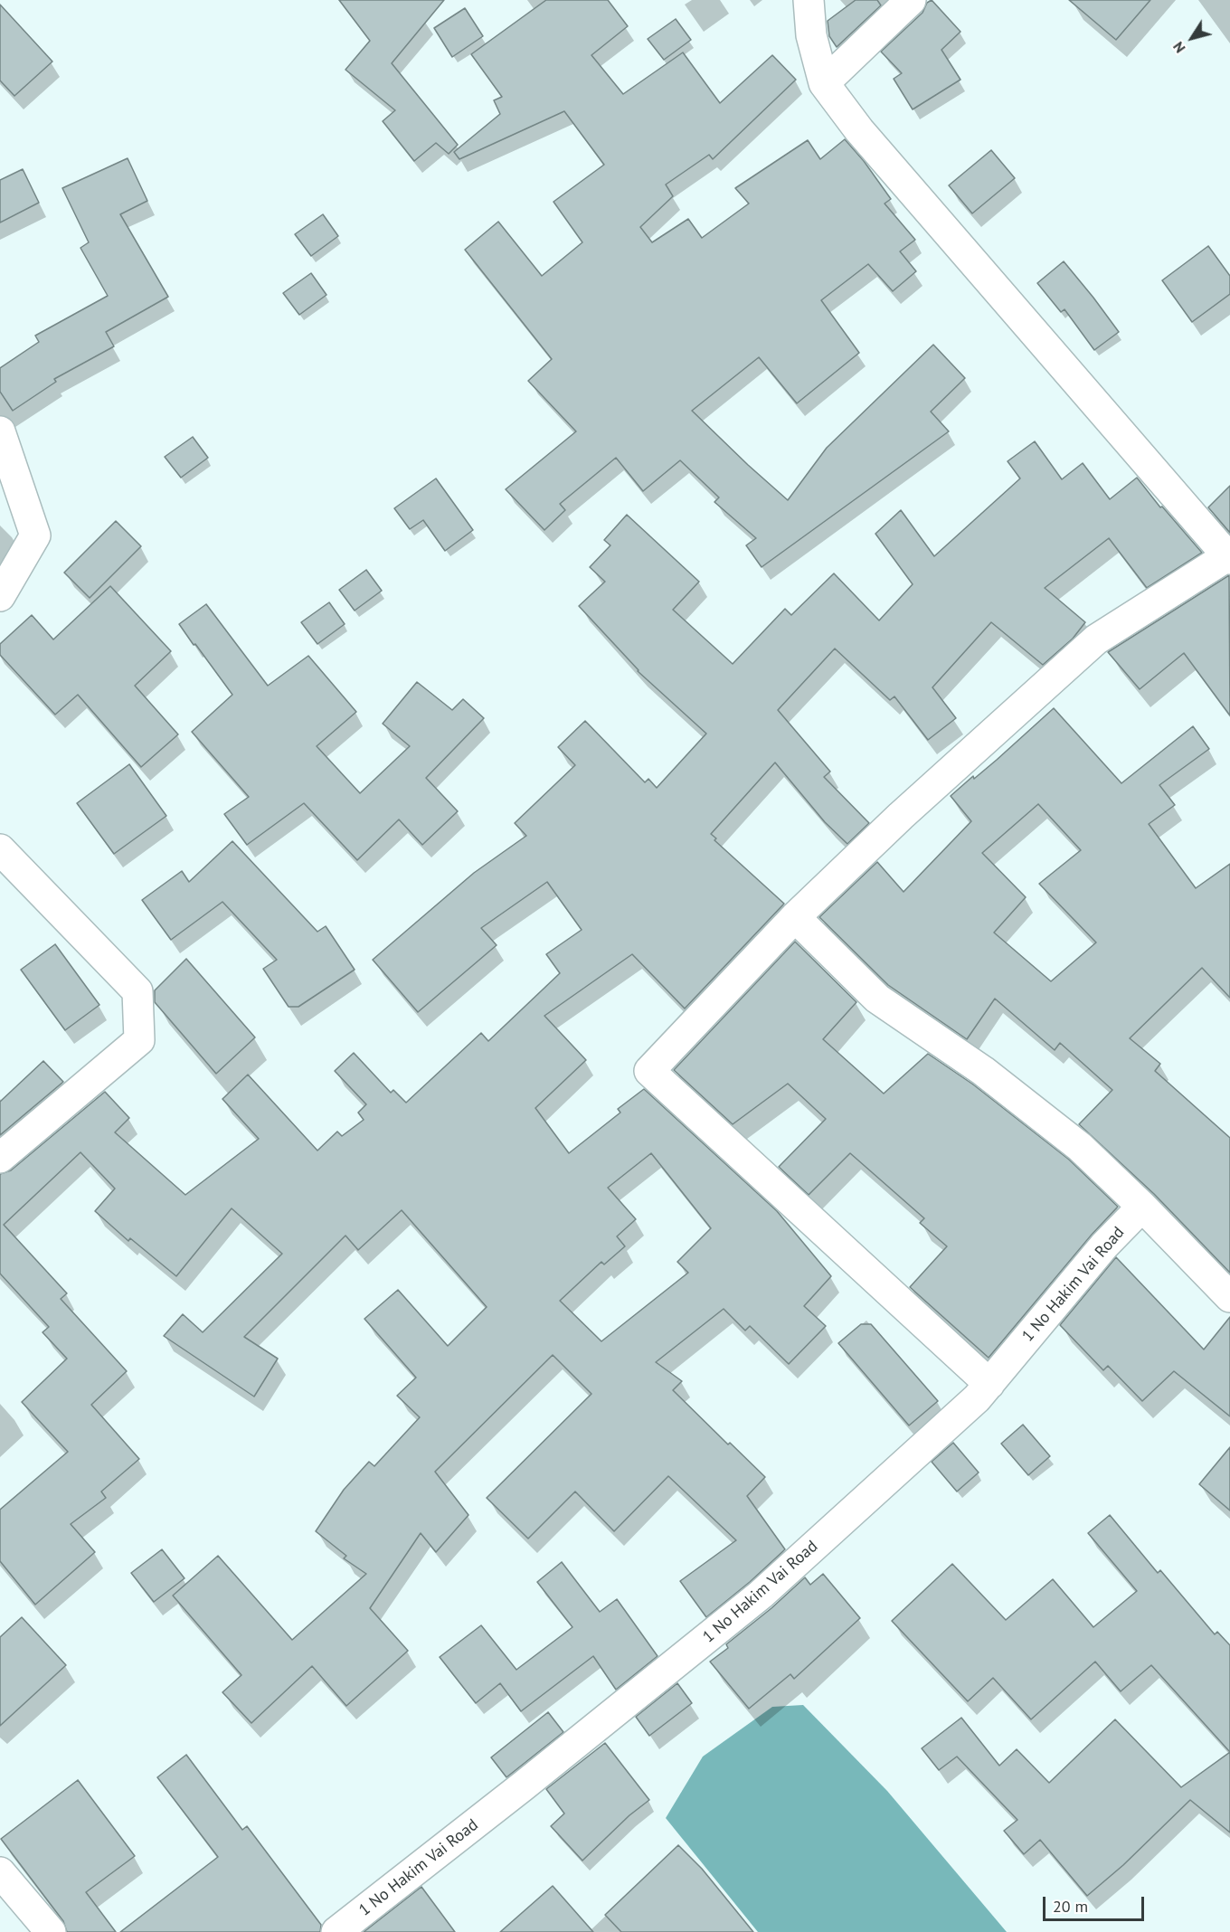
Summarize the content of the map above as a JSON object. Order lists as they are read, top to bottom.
{
  "streets": {
    "street": ["1 No Hakim Vai Road"]
  },
  "scale_bar": "20 m",
  "north": "bottom left"
}
